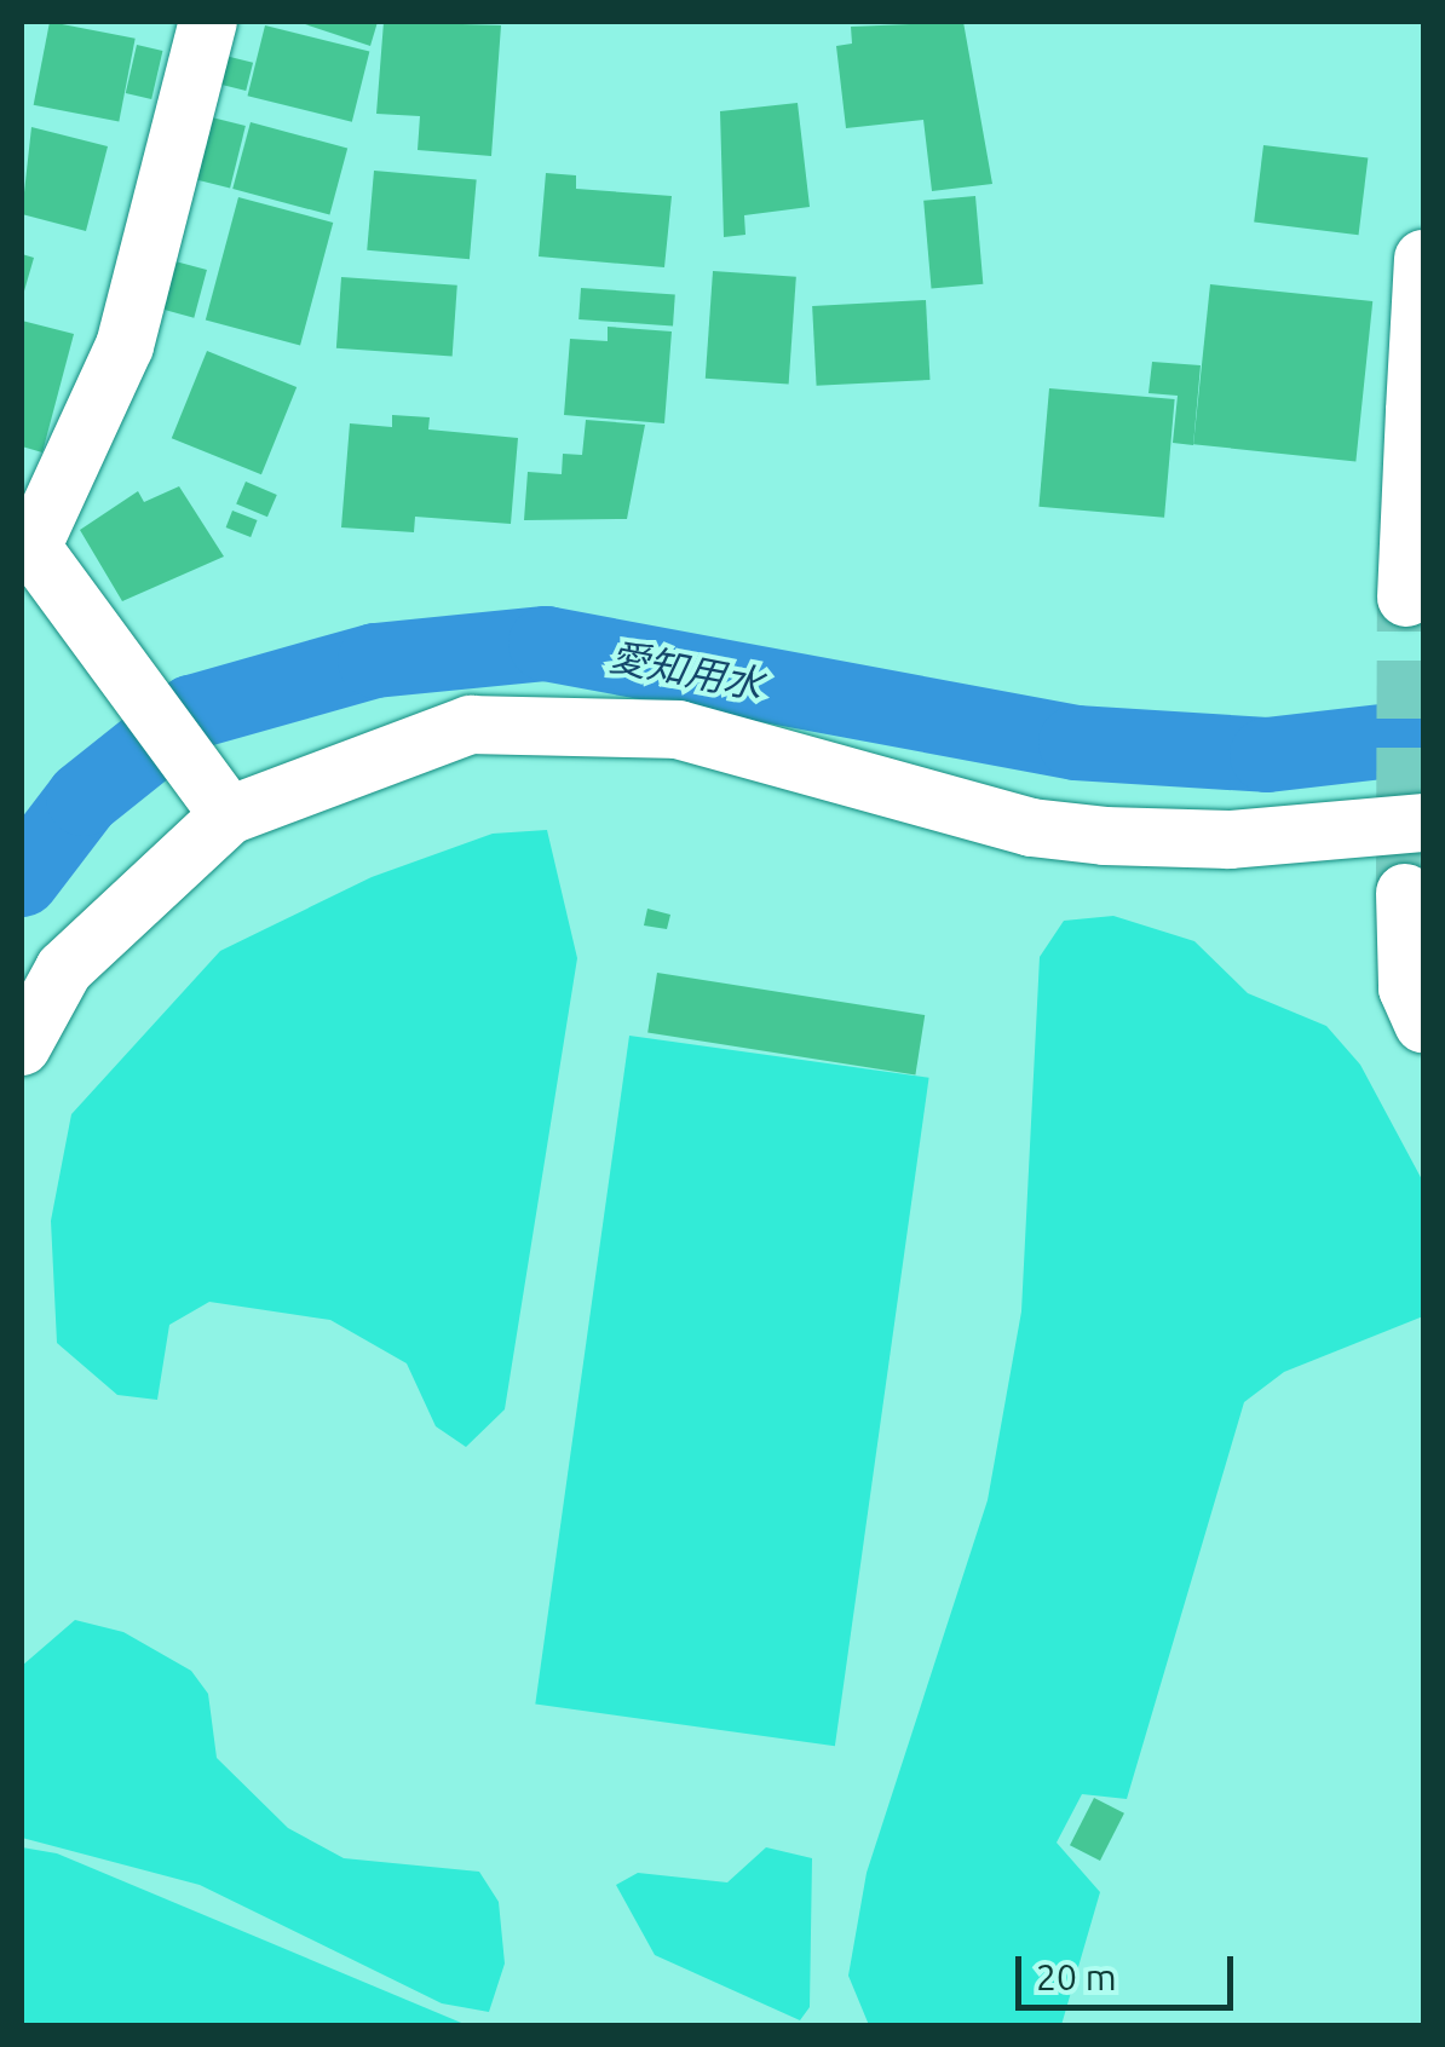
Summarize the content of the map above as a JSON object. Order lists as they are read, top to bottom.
{
  "water": ["愛知用水"],
  "scale_bar": "20 m"
}
